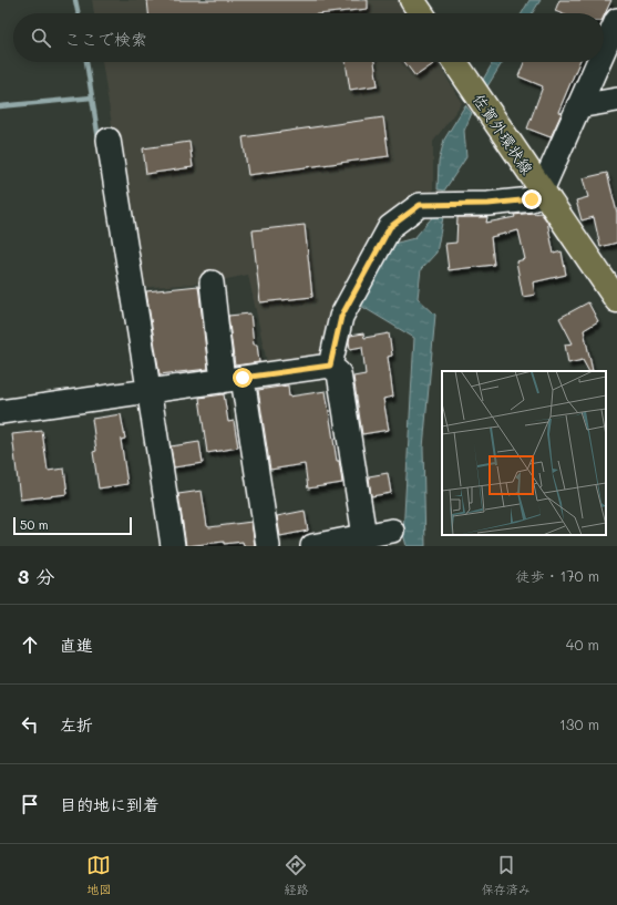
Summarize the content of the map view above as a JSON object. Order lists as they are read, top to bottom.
{
  "streets": {
    "main road": ["佐賀外環状線"]
  },
  "scale_bar": "50 m",
  "page": {
    "search": "ここで検索",
    "scale": "50 m",
    "heading": ["3 分", "徒歩 · 170 m"],
    "list": [
      ["直進", "40 m"],
      ["左折", "130 m"],
      "目的地に到着"
    ],
    "nav": ["地図", "経路", "保存済み"]
  }
}
